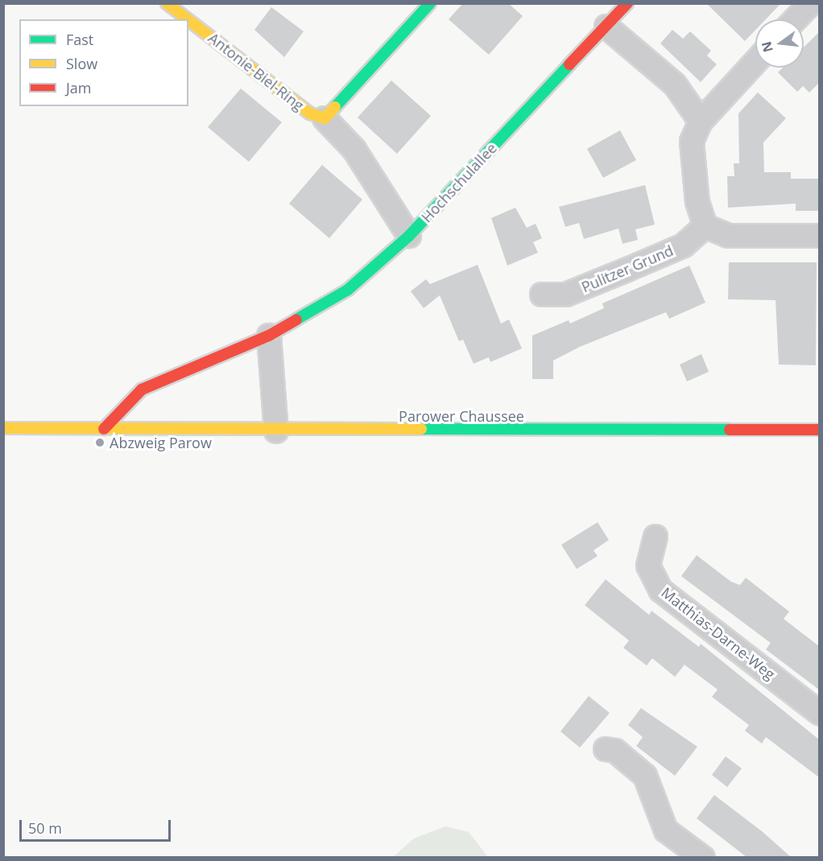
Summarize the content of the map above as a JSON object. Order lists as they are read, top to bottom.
{
  "streets": {
    "street": [
      "Antonie-Biel-Ring",
      "Hochschulallee",
      "Pulitzer Grund",
      "Parower Chaussee",
      "Matthias-Darne-Weg"
    ]
  },
  "crossings": [
    ["Antonie-Biel-Ring", "Hochschulallee"],
    ["Hochschulallee", "Parower Chaussee"]
  ],
  "places": ["Abzweig Parow"],
  "legend": ["Fast", "Slow", "Jam"],
  "scale_bar": "50 m",
  "north": "left"
}
